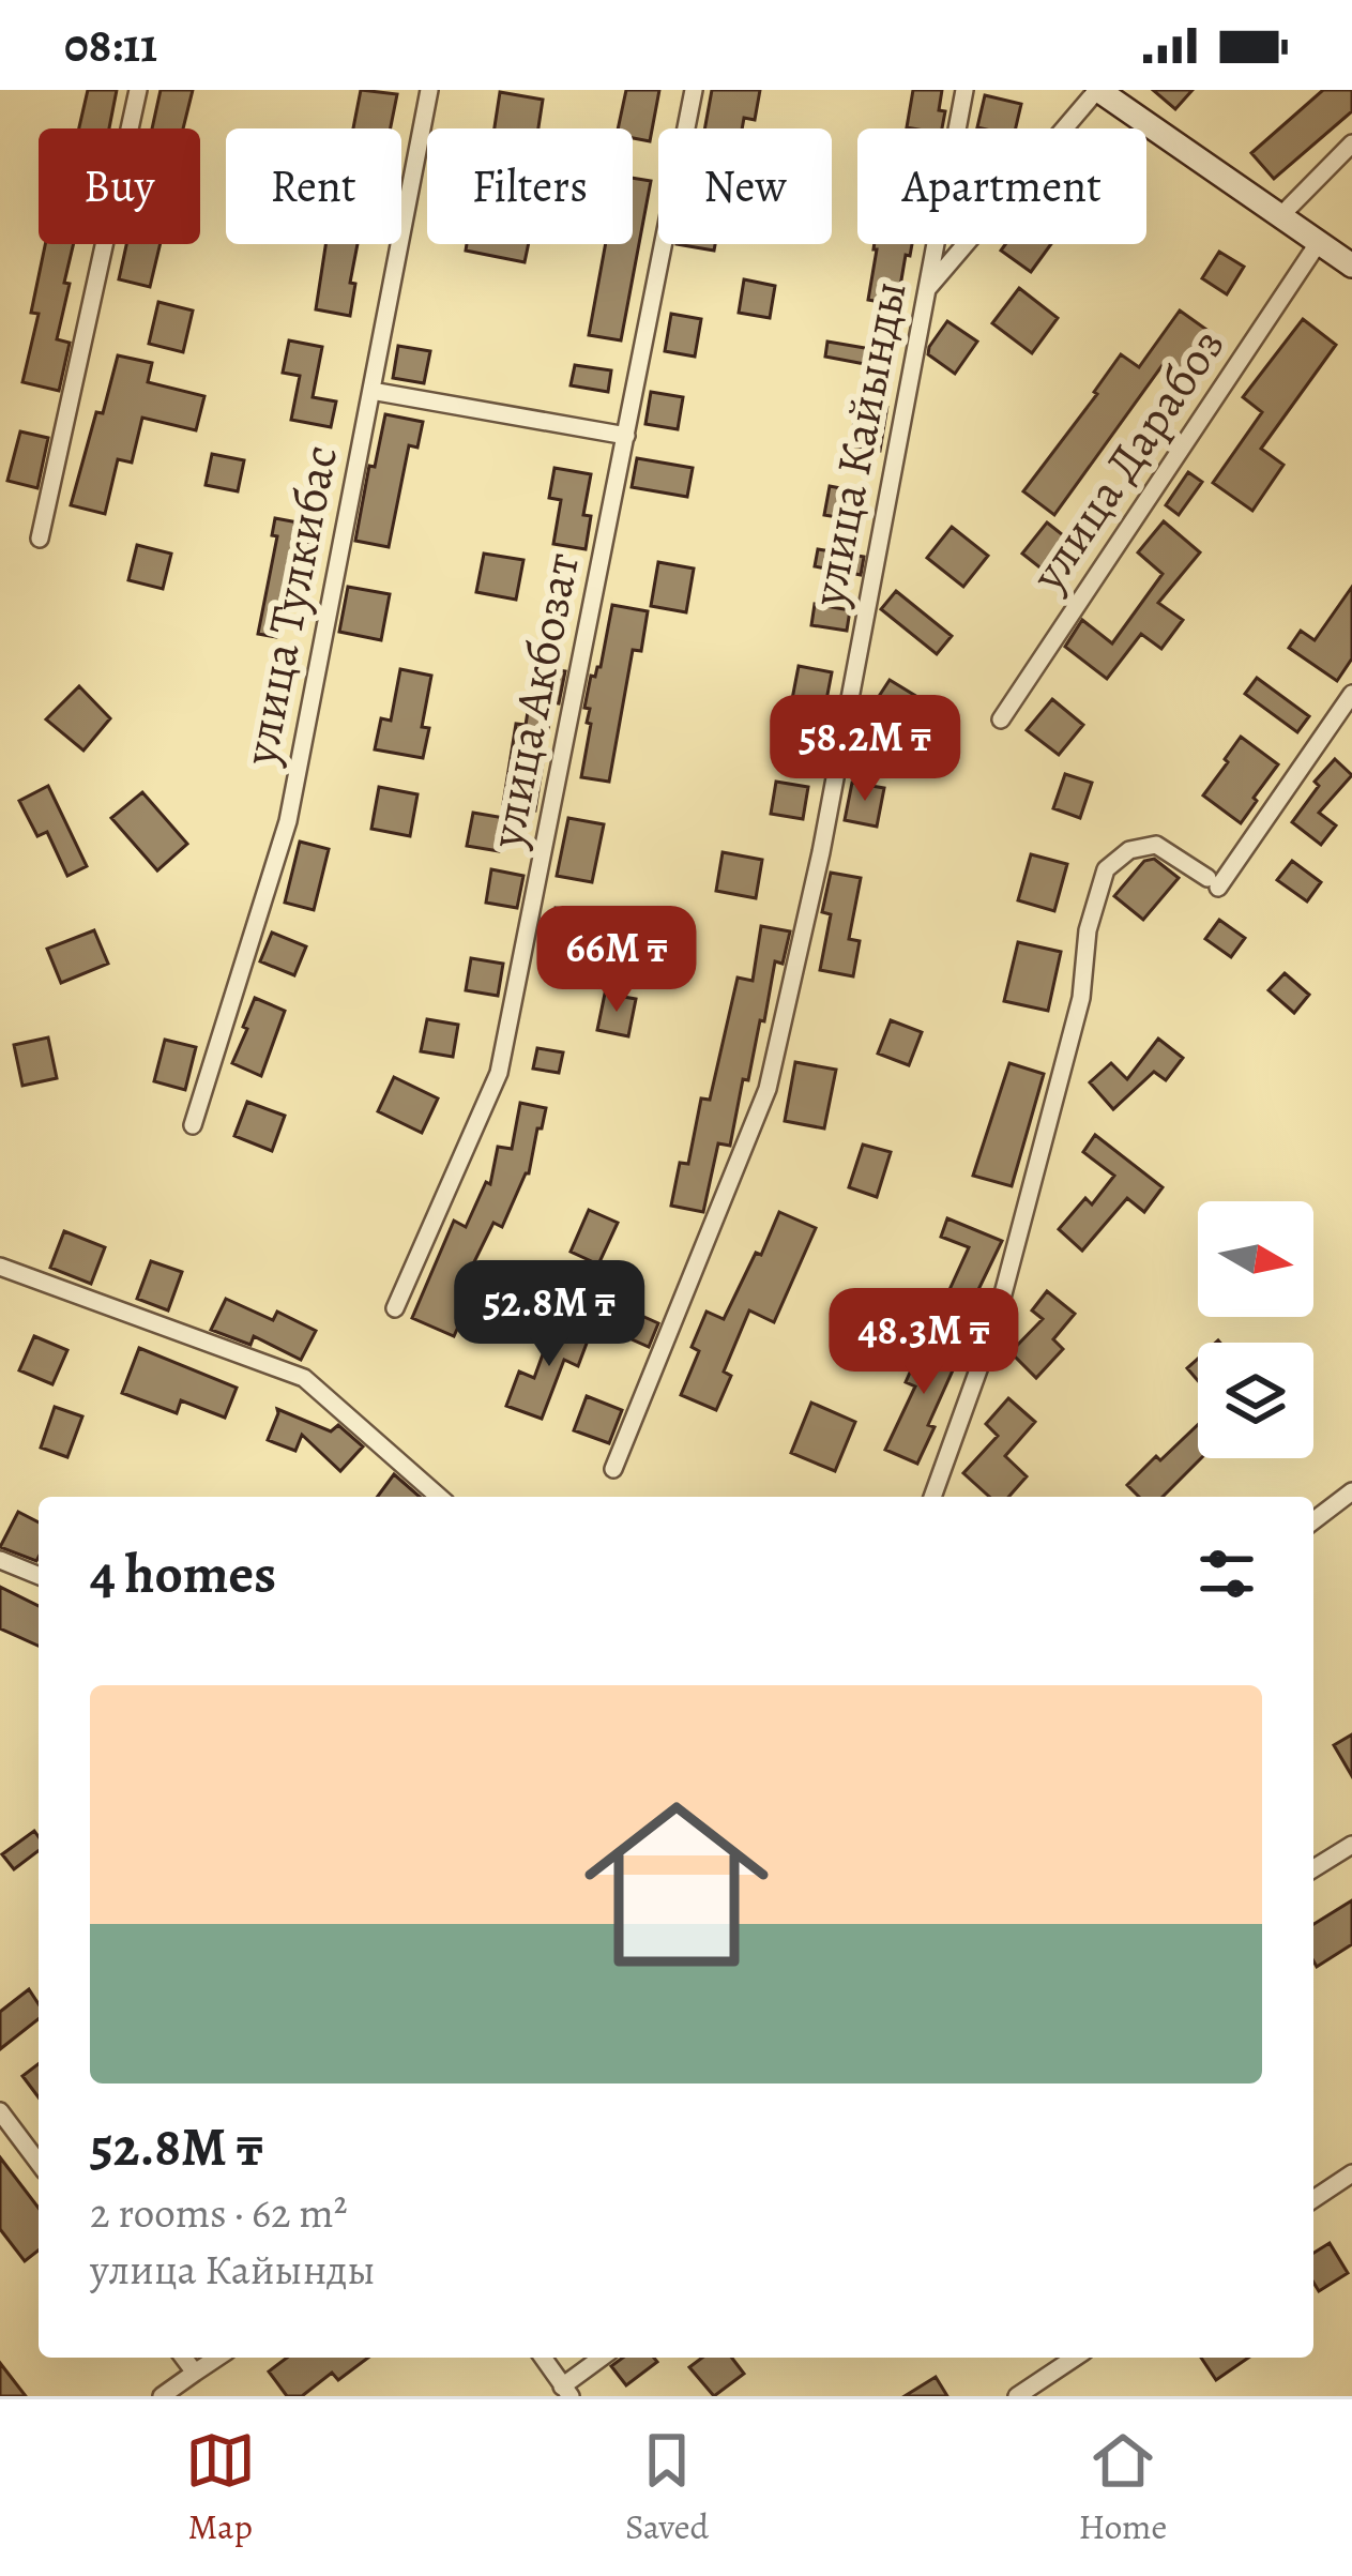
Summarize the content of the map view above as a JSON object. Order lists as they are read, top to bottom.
{
  "streets": {
    "street": [
      "улица Кайынды",
      "улица Дарабоз",
      "улица Тулкибас",
      "улица Акбозат"
    ]
  },
  "north": "right",
  "page": {
    "status": "08:11",
    "chip": [
      "Buy",
      "Rent",
      "Filters",
      "New",
      "Apartment"
    ],
    "price": [
      "58.2M ₸",
      "66M ₸",
      "52.8M ₸",
      "48.3M ₸"
    ],
    "heading": "4 homes",
    "list": [
      {
        "name": "52.8M ₸",
        "note": "2 rooms · 62 m² · улица Кайынды"
      }
    ],
    "tabs": ["Map", "Saved", "Home"]
  }
}
